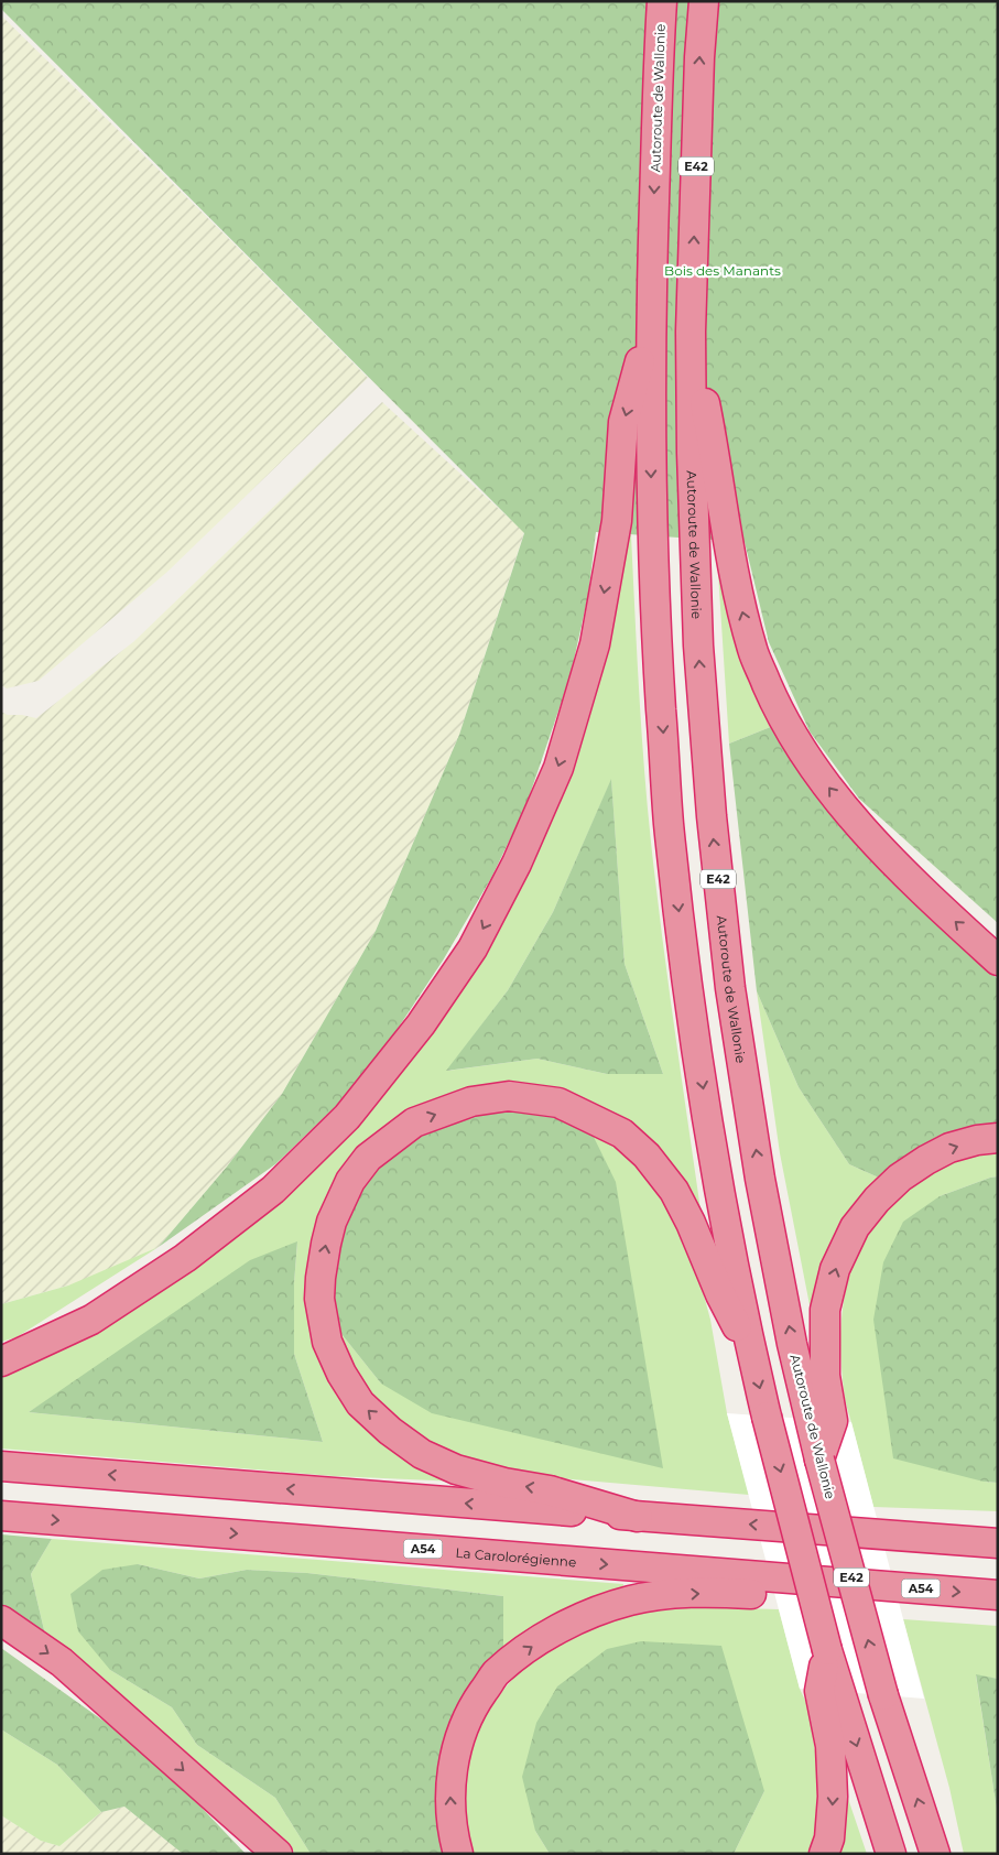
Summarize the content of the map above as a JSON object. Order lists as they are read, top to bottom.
{
  "streets": {
    "highway": [
      "Autoroute de Wallonie",
      "E42",
      "A54",
      "La Carolorégienne"
    ]
  },
  "parks": ["Bois des Manants"]
}
